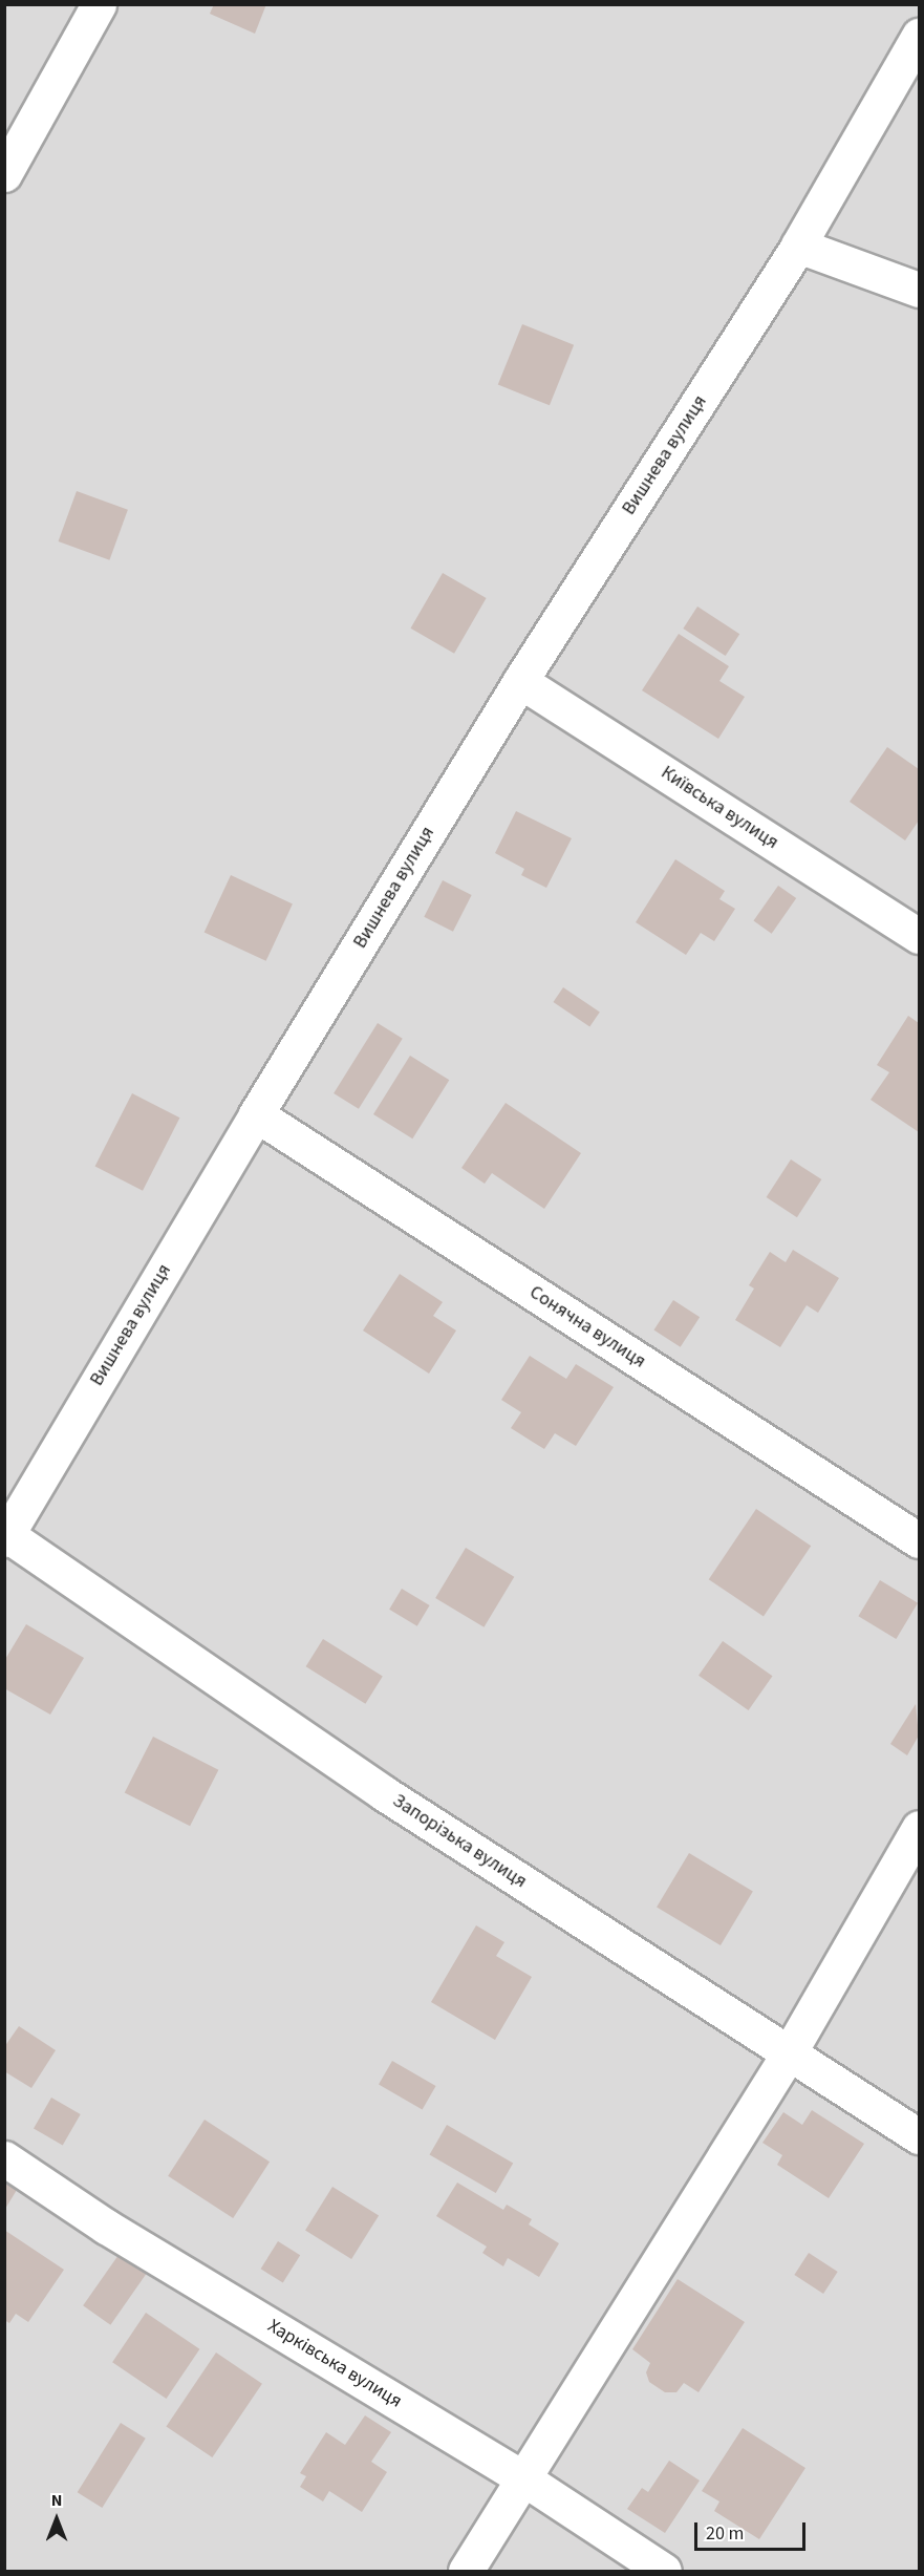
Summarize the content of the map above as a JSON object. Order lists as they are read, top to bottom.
{
  "streets": {
    "street": [
      "Вишнева вулиця",
      "Київська вулиця",
      "Сонячна вулиця",
      "Запорізька вулиця",
      "Харківська вулиця"
    ]
  },
  "crossings": [
    ["Вишнева вулиця", "Київська вулиця"],
    ["Вишнева вулиця", "Сонячна вулиця"],
    ["Вишнева вулиця", "Запорізька вулиця"]
  ],
  "scale_bar": "20 m",
  "north": "top"
}
